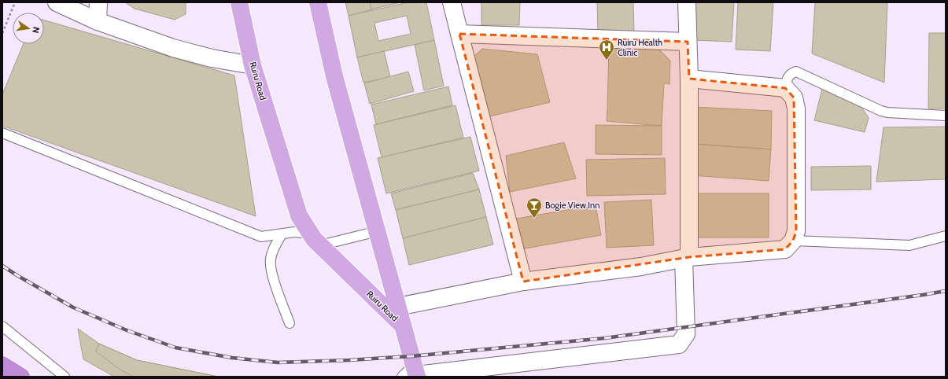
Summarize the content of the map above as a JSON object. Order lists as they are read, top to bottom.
{
  "streets": {
    "main road": ["Ruiru Road"]
  },
  "places": {
    "hospital": ["Ruiru Health Clinic"],
    "bar": ["Bogie View Inn"]
  },
  "north": "right"
}
